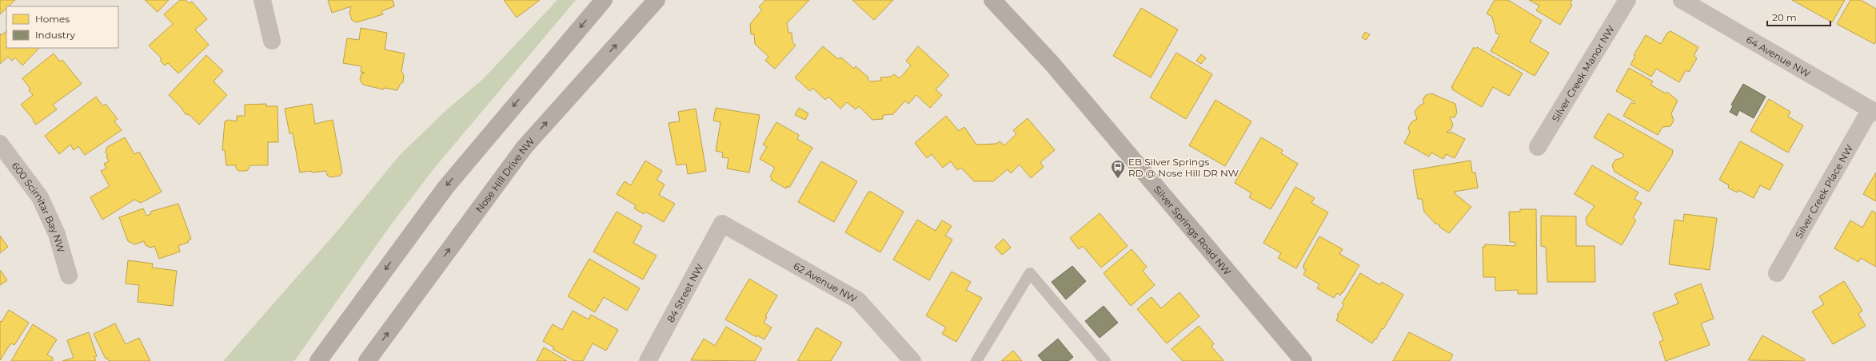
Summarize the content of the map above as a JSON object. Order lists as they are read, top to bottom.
{
  "streets": {
    "main road": ["Nose Hill Drive NW", "Silver Springs Road NW"],
    "street": [
      "64 Avenue NW",
      "Silver Creek Manor NW",
      "Silver Creek Place NW",
      "600 Scimitar Bay NW",
      "62 Avenue NW",
      "84 Street NW"
    ]
  },
  "crossings": [
    ["64 Avenue NW", "Silver Creek Place NW"],
    ["62 Avenue NW", "84 Street NW"]
  ],
  "places": {
    "bus stop": ["EB Silver Springs RD @ Nose Hill DR NW"]
  },
  "legend": ["Homes", "Industry"],
  "scale_bar": "20 m"
}
